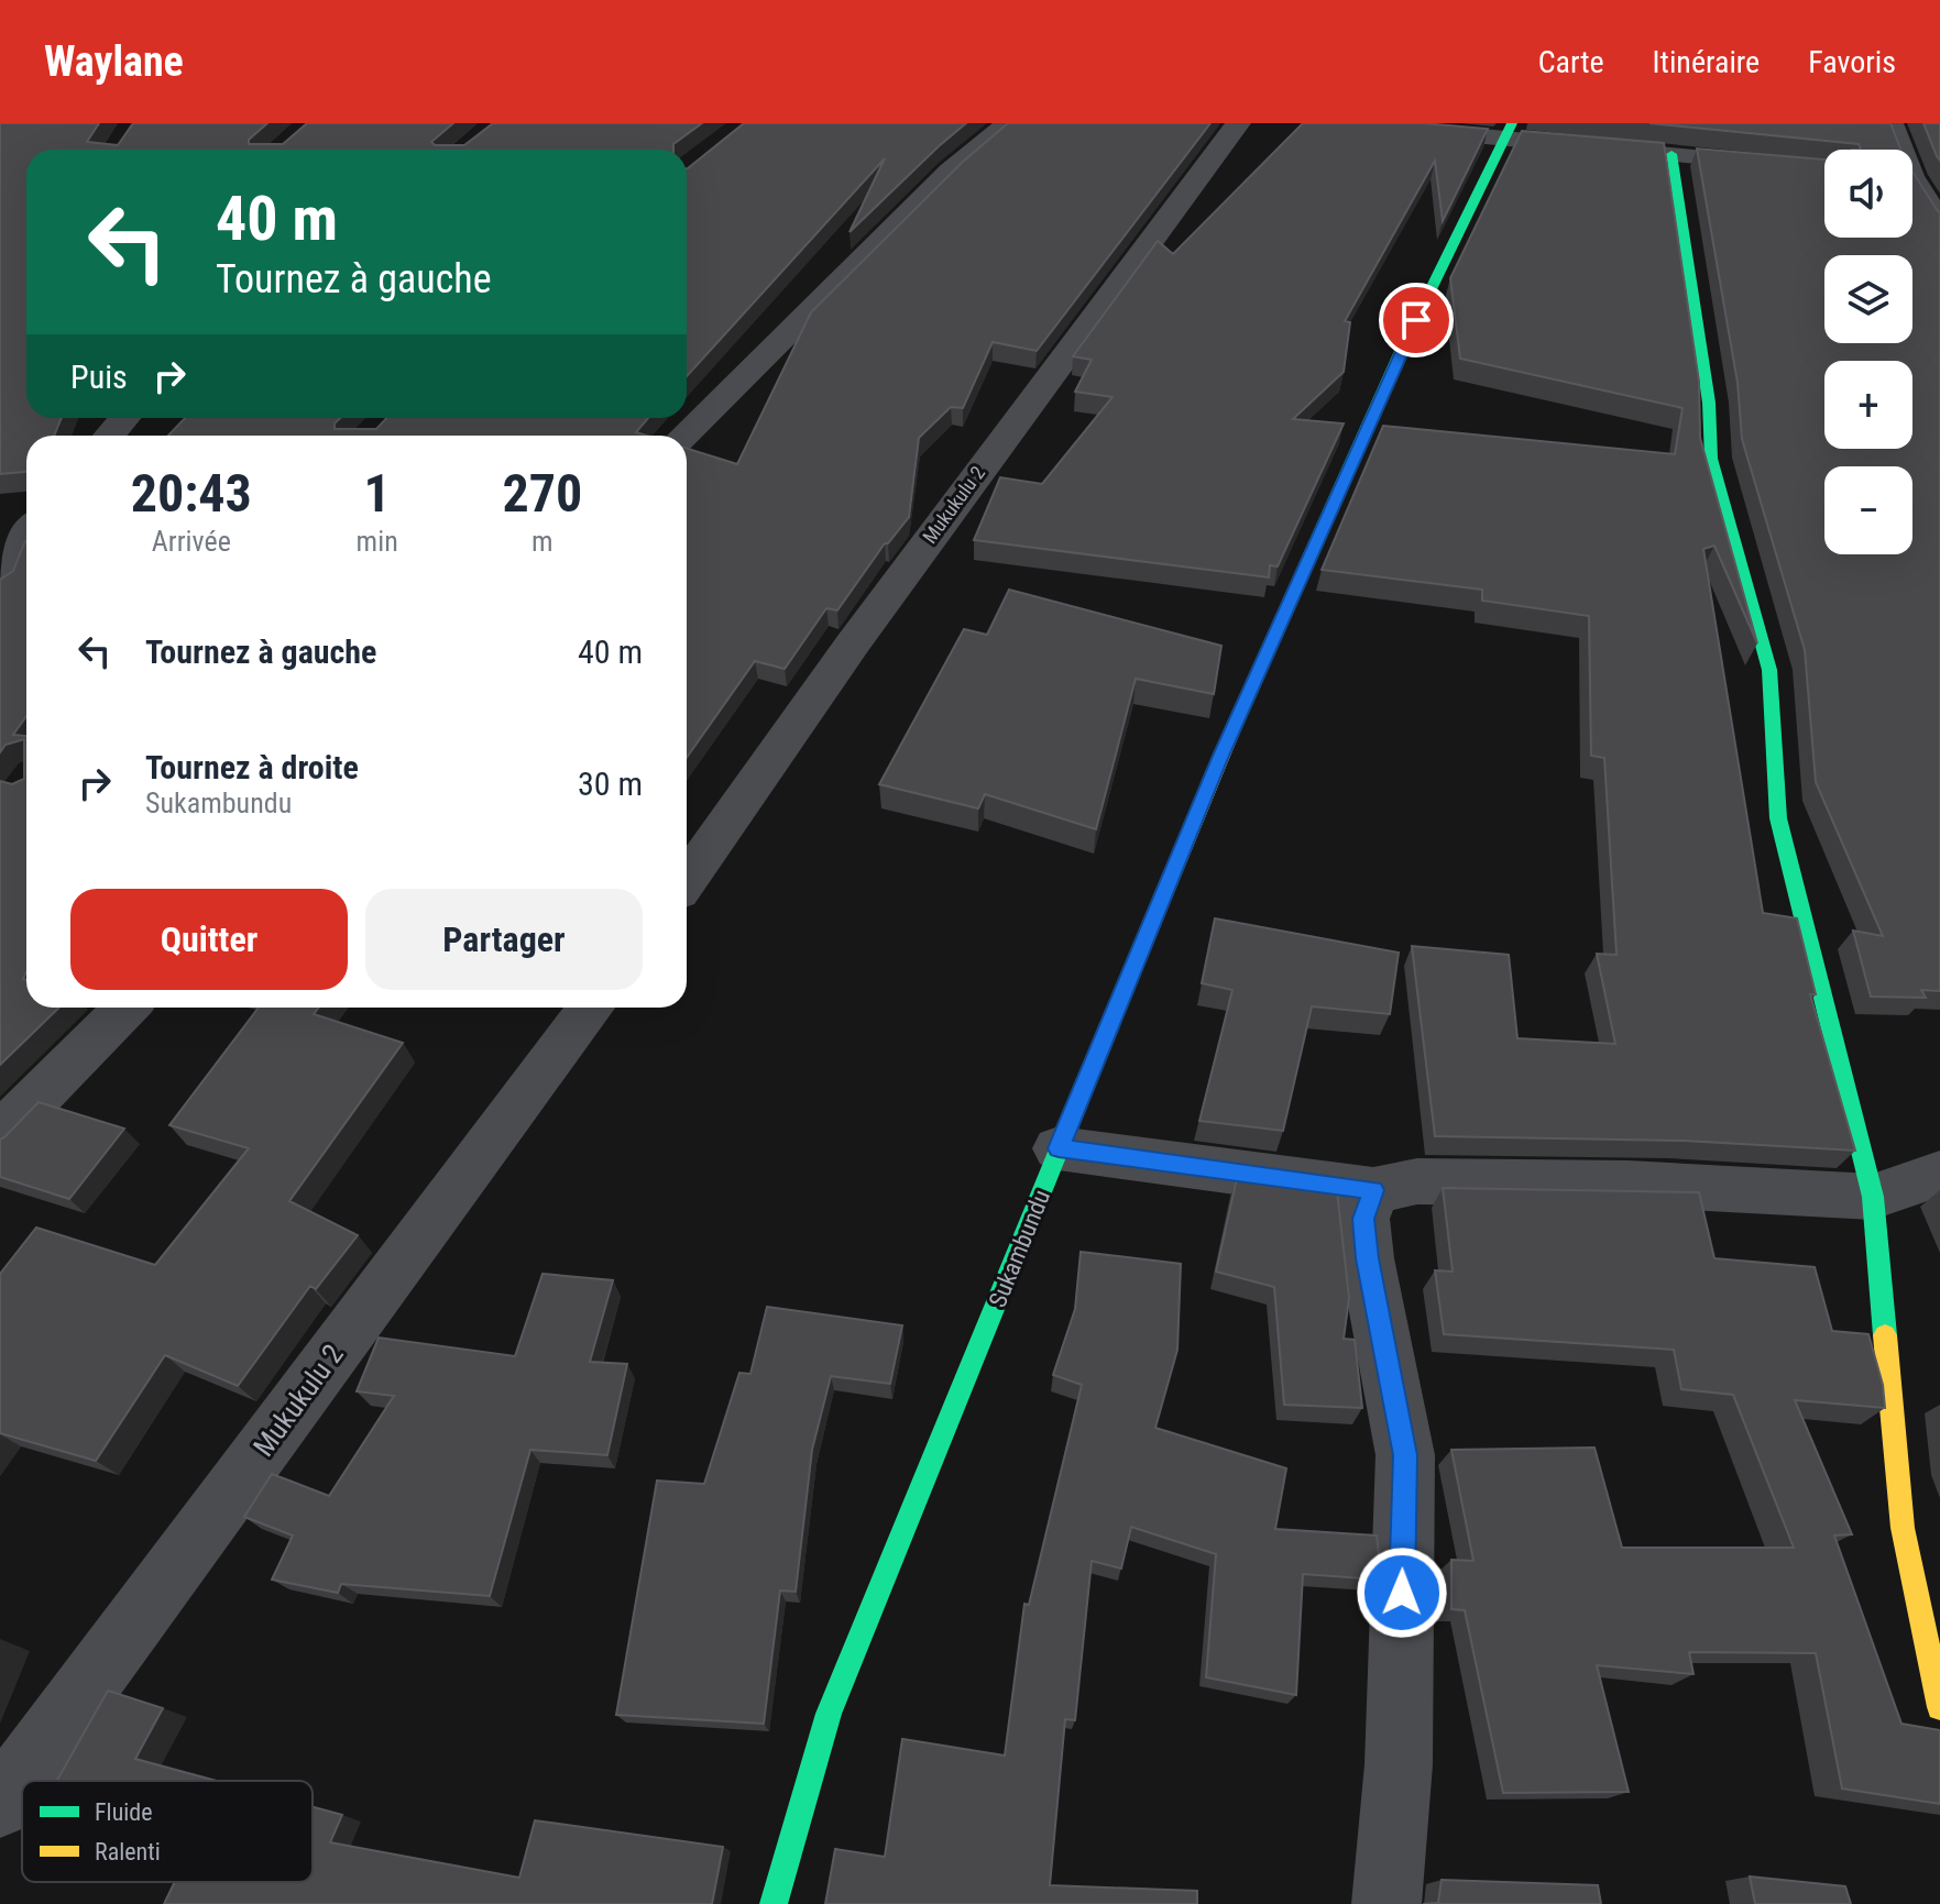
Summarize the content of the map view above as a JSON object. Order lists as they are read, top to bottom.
{
  "streets": {
    "street": ["Mukukulu 2", "Sukambundu"]
  },
  "legend": ["Fluide", "Ralenti"],
  "page": {
    "header": "Waylane",
    "nav": ["Carte", "Itinéraire", "Favoris"],
    "map_buttons": ["+", "−"],
    "turn": ["40 m", "Tournez à gauche"],
    "then": "Puis",
    "eta": [
      "20:43",
      "Arrivée",
      "1",
      "min",
      "270",
      "m"
    ],
    "list": [
      {
        "name": "Tournez à gauche",
        "value": "40 m"
      },
      {
        "name": "Tournez à droite",
        "note": "Sukambundu",
        "value": "30 m"
      }
    ],
    "buttons": ["Quitter", "Partager"]
  }
}
